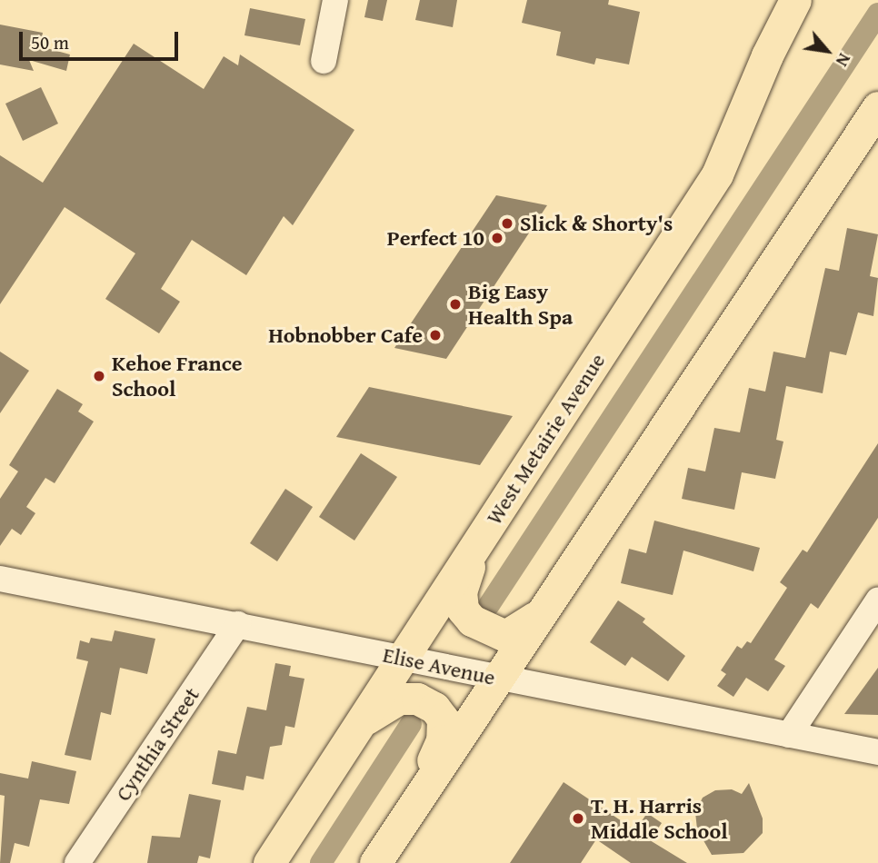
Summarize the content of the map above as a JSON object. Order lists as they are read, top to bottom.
{
  "streets": {
    "main road": ["West Metairie Avenue"],
    "street": ["Elise Avenue", "Cynthia Street"]
  },
  "crossings": [
    ["West Metairie Avenue", "Elise Avenue"],
    ["Elise Avenue", "Cynthia Street"]
  ],
  "places": [
    "Slick & Shorty's",
    "Perfect 10",
    "Big Easy Health Spa",
    "Hobnobber Cafe",
    "Kehoe France School",
    "T. H. Harris Middle School"
  ],
  "scale_bar": "50 m",
  "north": "bottom right"
}
